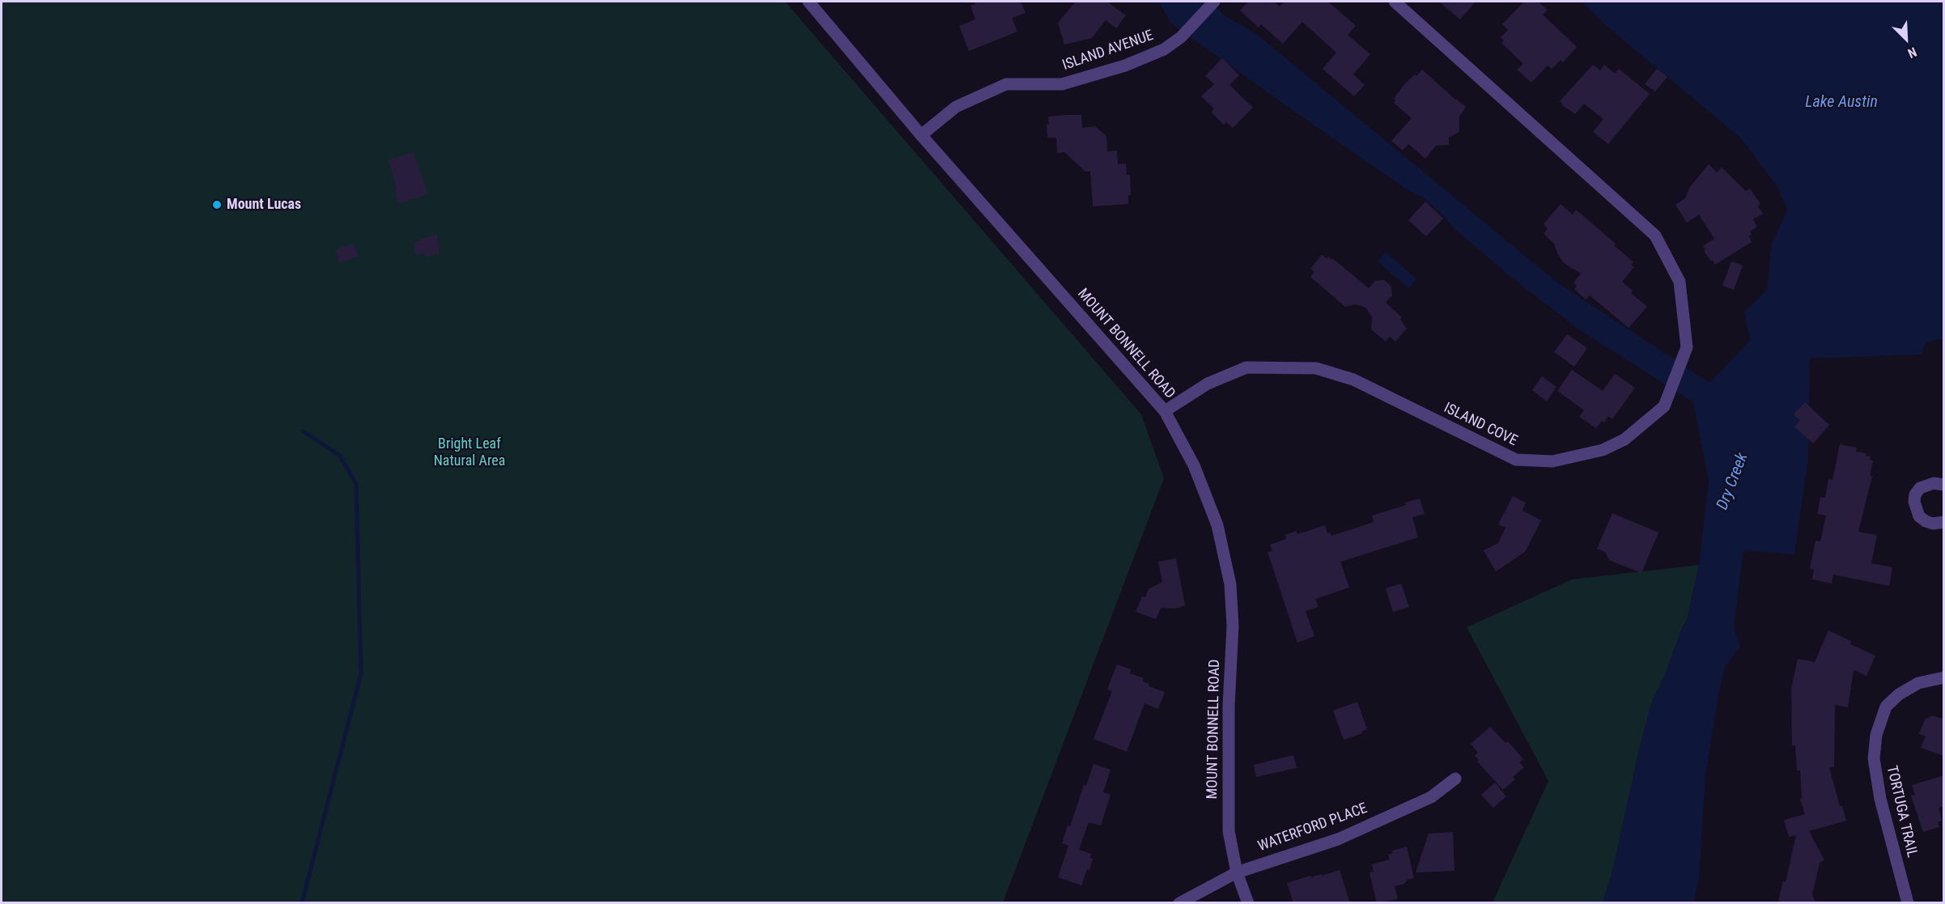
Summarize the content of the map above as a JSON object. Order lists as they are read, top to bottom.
{
  "streets": {
    "street": [
      "ISLAND AVENUE",
      "MOUNT BONNELL ROAD",
      "ISLAND COVE",
      "TORTUGA TRAIL",
      "WATERFORD PLACE"
    ]
  },
  "crossings": [
    ["ISLAND AVENUE", "MOUNT BONNELL ROAD"],
    ["MOUNT BONNELL ROAD", "ISLAND COVE"],
    ["MOUNT BONNELL ROAD", "WATERFORD PLACE"]
  ],
  "water": ["Lake Austin", "Dry Creek"],
  "parks": ["Bright Leaf Natural Area"],
  "places": ["Mount Lucas"],
  "north": "bottom right"
}
